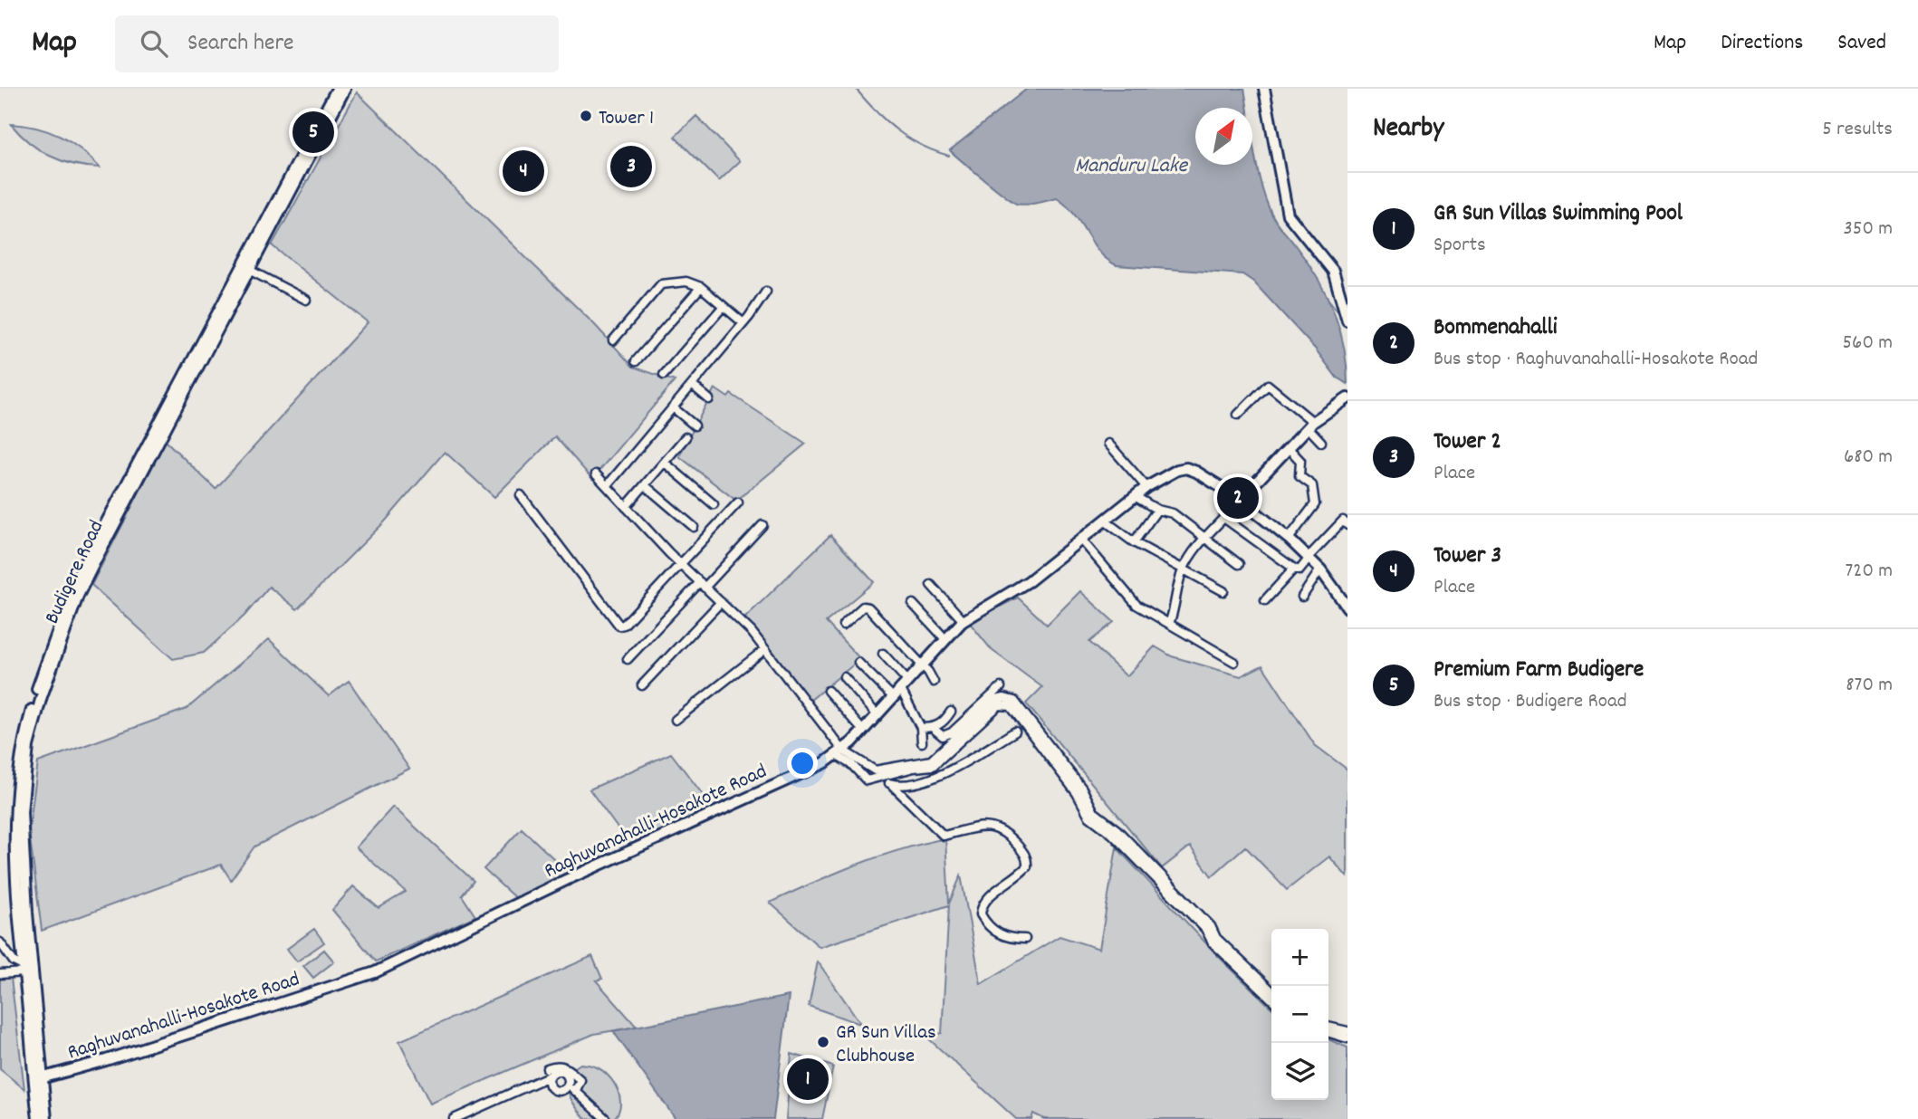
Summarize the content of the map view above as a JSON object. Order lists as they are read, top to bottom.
{
  "streets": {
    "main road": ["Budigere Road", "Raghuvanahalli-Hosakote Road"]
  },
  "crossings": [
    ["Budigere Road", "Raghuvanahalli-Hosakote Road"]
  ],
  "water": ["Manduru Lake"],
  "places": ["Tower 1", "GR Sun Villas Clubhouse"],
  "north": "top right",
  "page": {
    "header": "Map",
    "search": "Search here",
    "nav": ["Map", "Directions", "Saved"],
    "heading": ["Nearby", "5 results"],
    "pins": [
      "5",
      "3",
      "4",
      "2",
      "1"
    ],
    "list": [
      {
        "mark": "1",
        "name": "GR Sun Villas Swimming Pool",
        "note": "Sports",
        "value": "350 m"
      },
      {
        "mark": "2",
        "name": "Bommenahalli",
        "note": "Bus stop · Raghuvanahalli-Hosakote Road",
        "value": "560 m"
      },
      {
        "mark": "3",
        "name": "Tower 2",
        "note": "Place",
        "value": "680 m"
      },
      {
        "mark": "4",
        "name": "Tower 3",
        "note": "Place",
        "value": "720 m"
      },
      {
        "mark": "5",
        "name": "Premium Farm Budigere",
        "note": "Bus stop · Budigere Road",
        "value": "870 m"
      }
    ],
    "map_buttons": ["+", "−"]
  }
}
